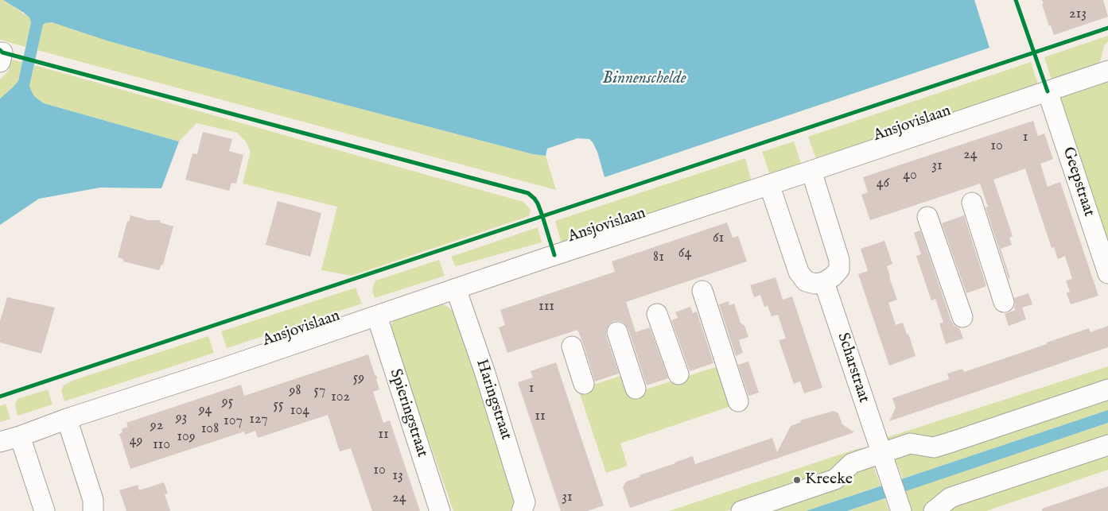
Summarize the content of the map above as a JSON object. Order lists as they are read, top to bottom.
{
  "streets": {
    "street": [
      "Ansjovislaan",
      "Geepstraat",
      "Scharstraat",
      "Haringstraat",
      "Spieringstraat"
    ]
  },
  "crossings": [
    ["Ansjovislaan", "Geepstraat"],
    ["Ansjovislaan", "Haringstraat"],
    ["Ansjovislaan", "Spieringstraat"]
  ],
  "water": ["Binnenschelde"],
  "places": ["Kreeke"],
  "house_numbers": [
    "213",
    "1",
    "10",
    "24",
    "31",
    "40",
    "46",
    "61",
    "64",
    "81",
    "111",
    "59",
    "1",
    "98",
    "57",
    "102",
    "95",
    "55",
    "94",
    "104",
    "11",
    "93",
    "127",
    "107",
    "92",
    "108",
    "11",
    "109",
    "49",
    "110",
    "10",
    "13",
    "31",
    "24"
  ]
}
